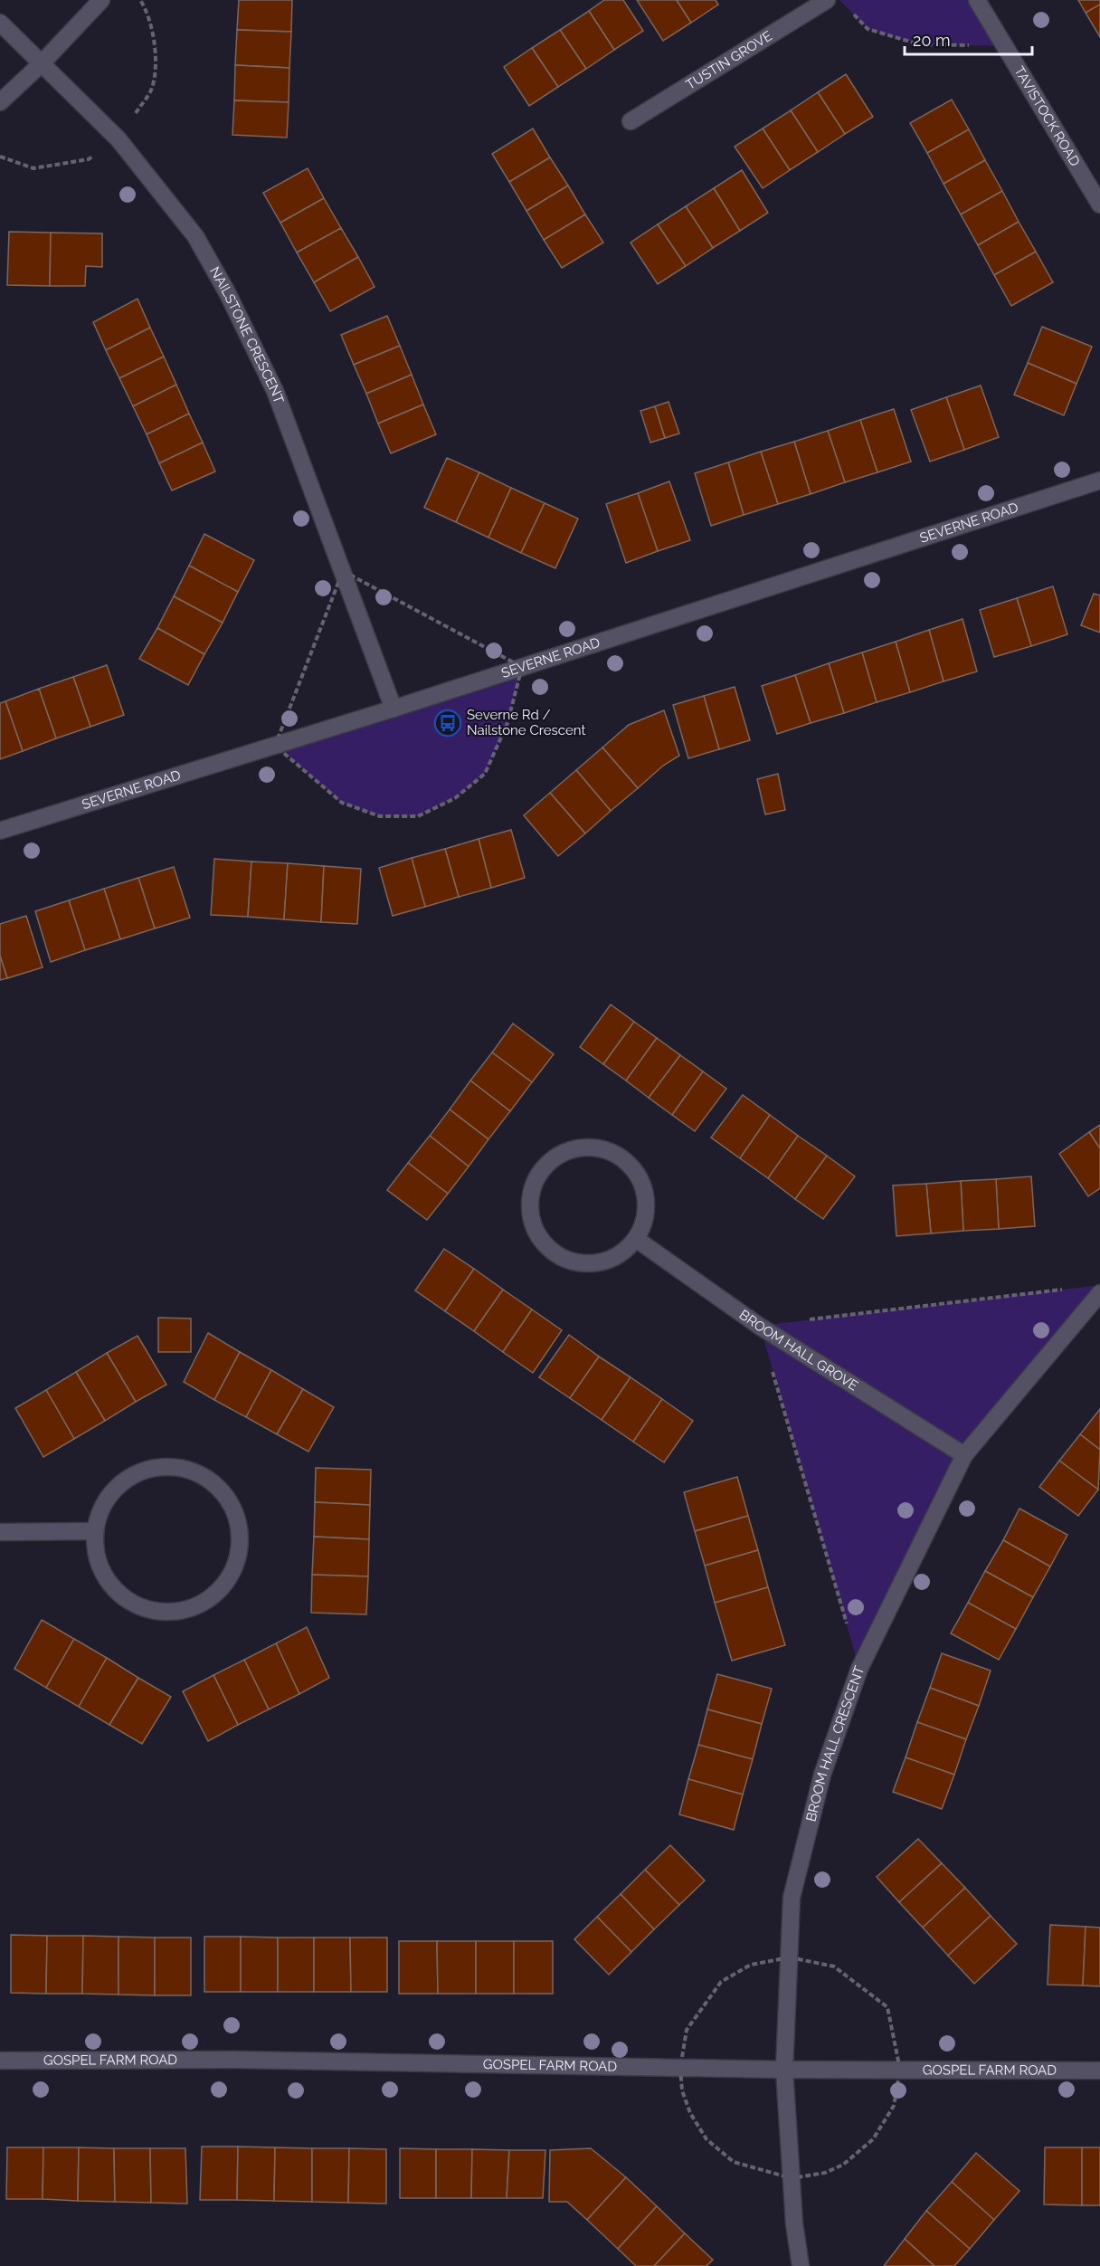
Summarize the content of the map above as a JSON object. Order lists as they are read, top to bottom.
{
  "streets": {
    "street": [
      "TUSTIN GROVE",
      "TAVISTOCK ROAD",
      "NAILSTONE CRESCENT",
      "SEVERNE ROAD",
      "BROOM HALL GROVE",
      "BROOM HALL CRESCENT",
      "GOSPEL FARM ROAD"
    ]
  },
  "crossings": [
    ["NAILSTONE CRESCENT", "SEVERNE ROAD"],
    ["BROOM HALL GROVE", "BROOM HALL CRESCENT"],
    ["BROOM HALL CRESCENT", "GOSPEL FARM ROAD"]
  ],
  "places": {
    "bus stop": ["Severne Rd / Nailstone Crescent"]
  },
  "scale_bar": "20 m"
}
